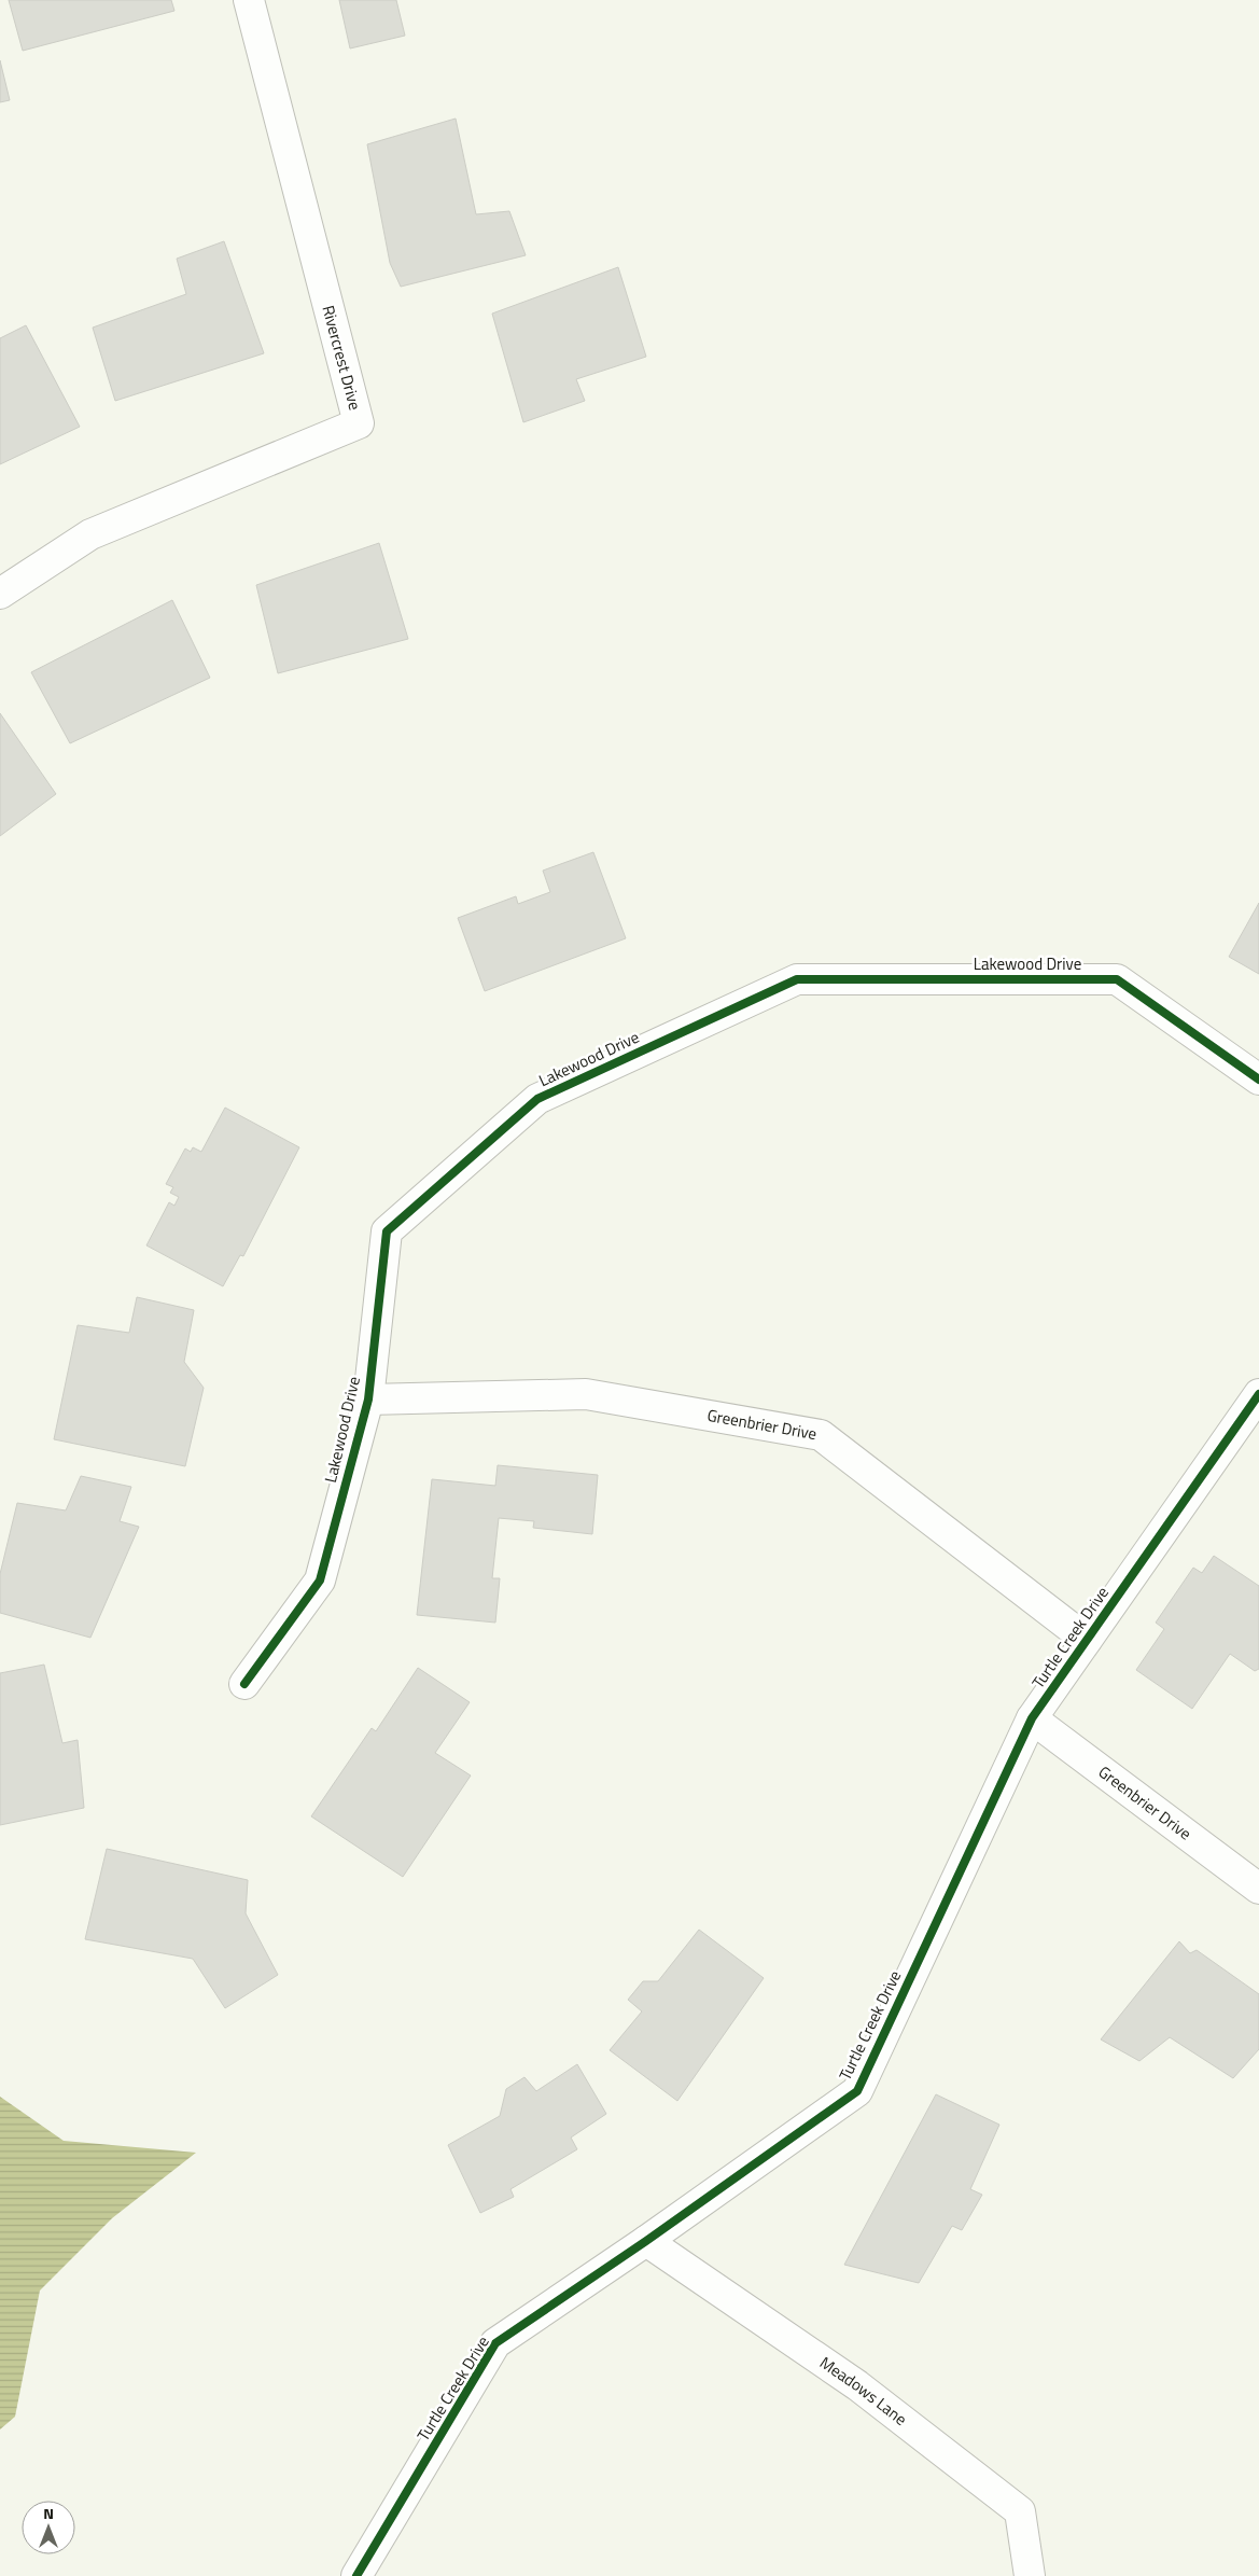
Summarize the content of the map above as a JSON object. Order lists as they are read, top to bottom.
{
  "streets": {
    "street": [
      "Rivercrest Drive",
      "Lakewood Drive",
      "Greenbrier Drive",
      "Turtle Creek Drive",
      "Meadows Lane"
    ]
  },
  "crossings": [
    ["Lakewood Drive", "Greenbrier Drive"],
    ["Greenbrier Drive", "Turtle Creek Drive"],
    ["Turtle Creek Drive", "Meadows Lane"]
  ],
  "north": "top"
}
